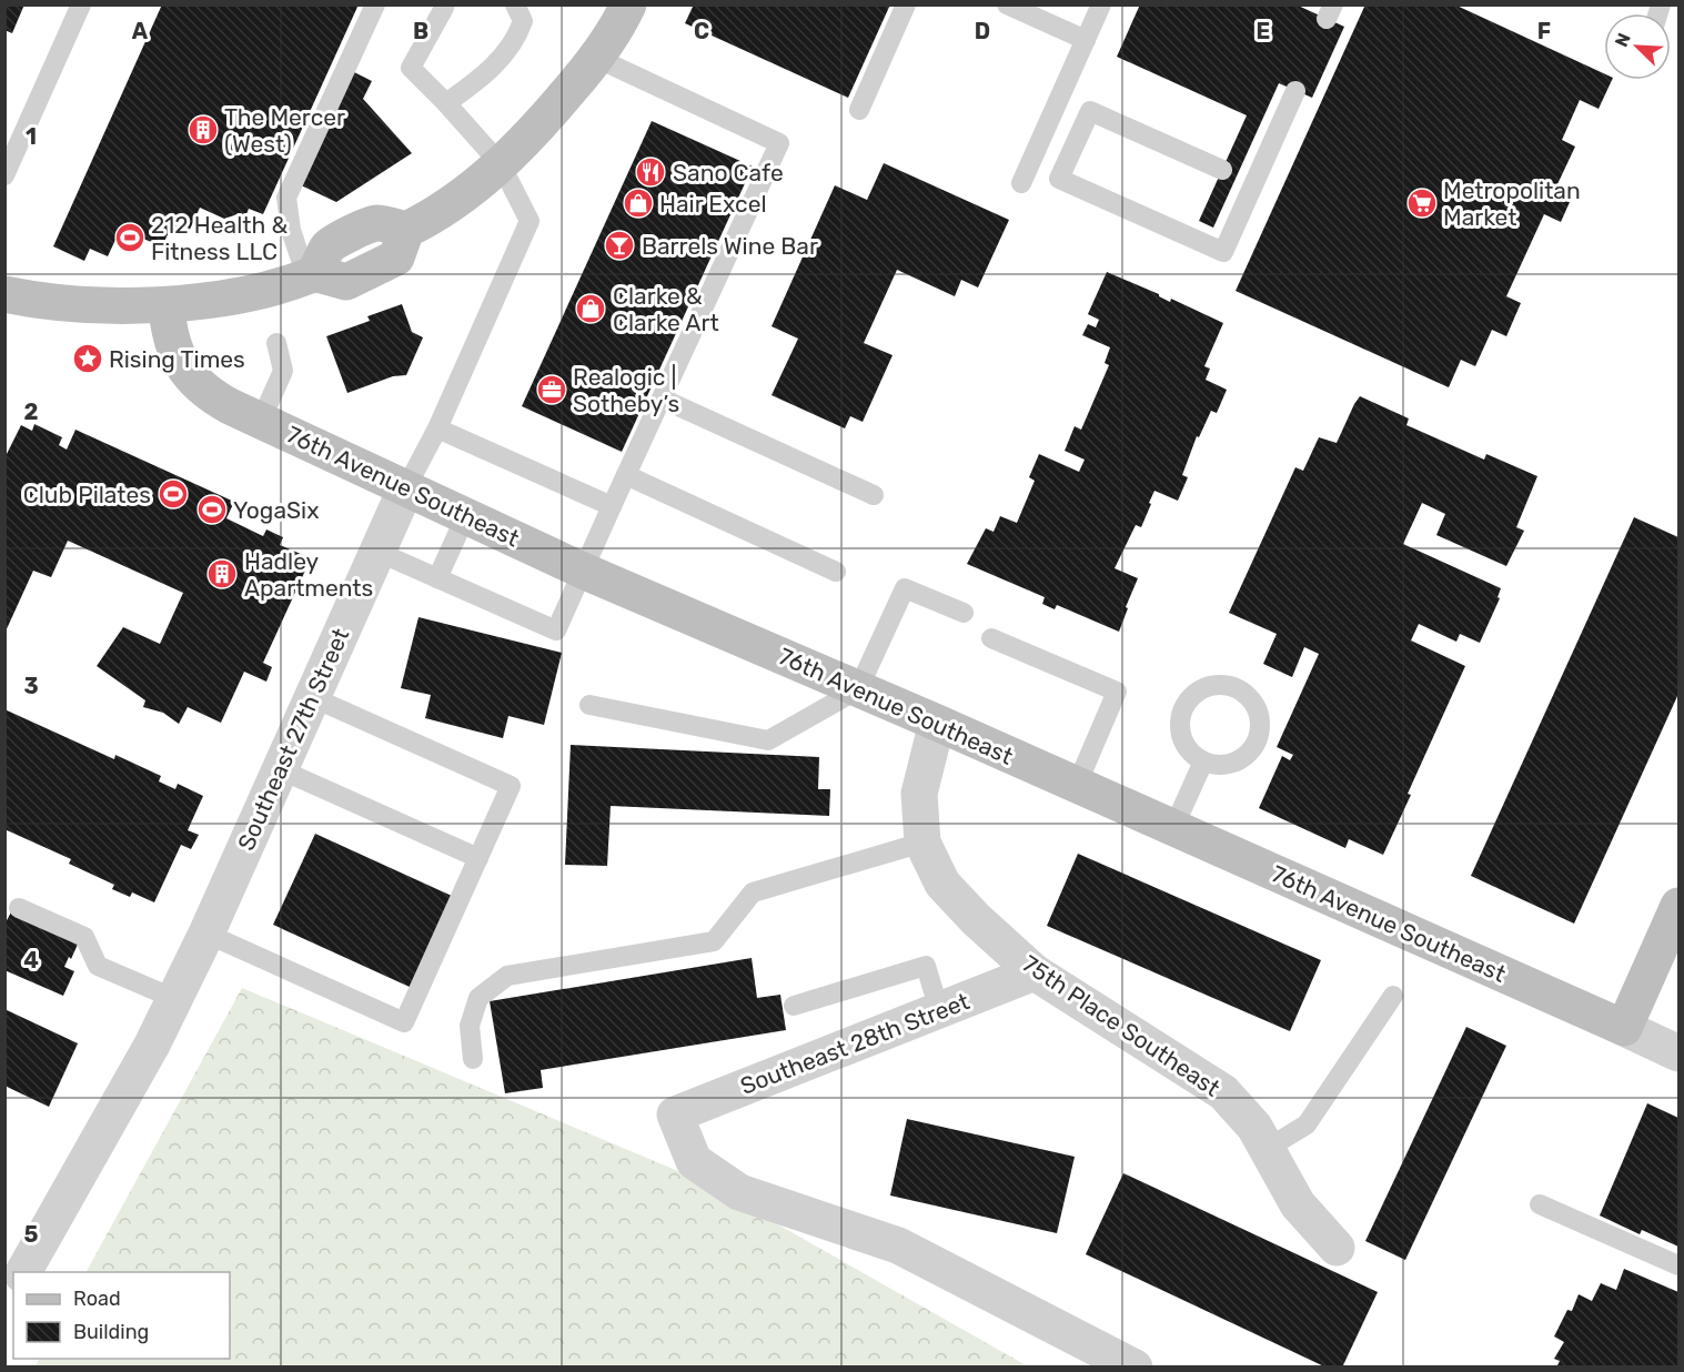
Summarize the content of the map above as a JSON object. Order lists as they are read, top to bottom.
{
  "streets": {
    "street": [
      "76th Avenue Southeast",
      "Southeast 27th Street",
      "75th Place Southeast",
      "Southeast 28th Street"
    ]
  },
  "crossings": [
    ["76th Avenue Southeast", "Southeast 27th Street"],
    ["75th Place Southeast", "Southeast 28th Street"]
  ],
  "places": {
    "building": ["The Mercer (West)", "Hadley Apartments"],
    "restaurant": ["Sano Cafe"],
    "shop": ["Hair Excel", "Clarke & Clarke Art"],
    "supermarket": ["Metropolitan Market"],
    "sports": ["212 Health & Fitness LLC", "Club Pilates", "YogaSix"],
    "bar": ["Barrels Wine Bar"],
    "place": ["Rising Times"],
    "office": ["Realogic | Sotheby’s"]
  },
  "legend": ["Road", "Building"],
  "north": "top left",
  "grid": {
    "columns": [
      "A",
      "B",
      "C",
      "D",
      "E",
      "F"
    ],
    "rows": [
      "1",
      "2",
      "3",
      "4",
      "5"
    ]
  }
}
